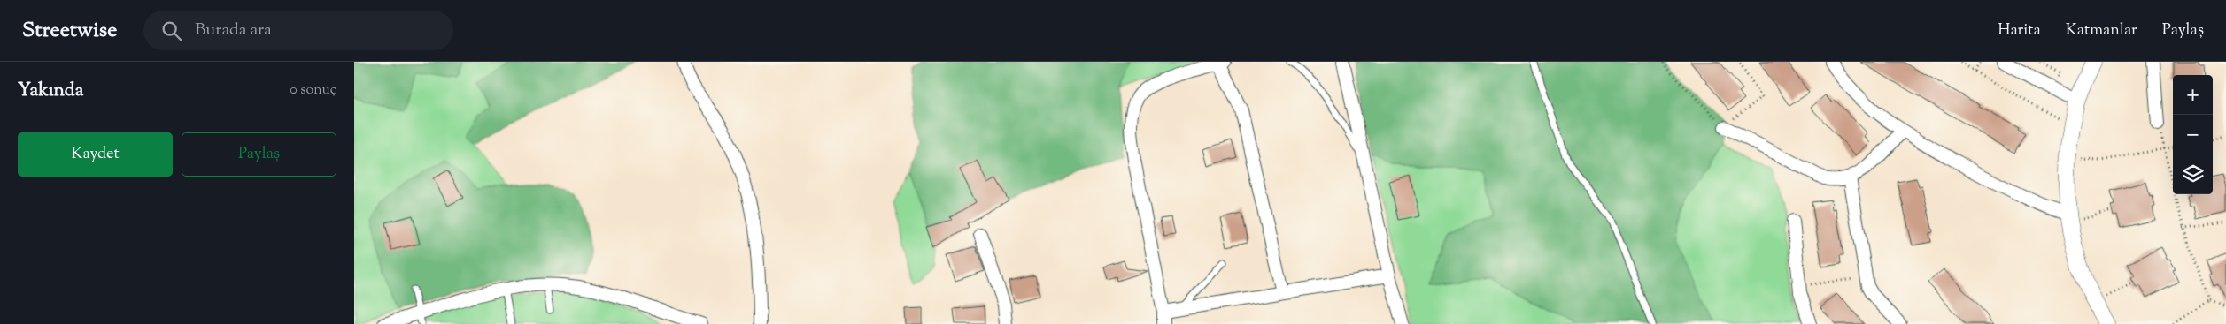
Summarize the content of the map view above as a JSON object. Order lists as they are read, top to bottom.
{
  "page": {
    "header": "Streetwise",
    "search": "Burada ara",
    "nav": ["Harita", "Katmanlar", "Paylaş"],
    "heading": ["Yakında", "0 sonuç"],
    "map_buttons": ["+", "−"],
    "buttons": ["Kaydet", "Paylaş"]
  }
}
